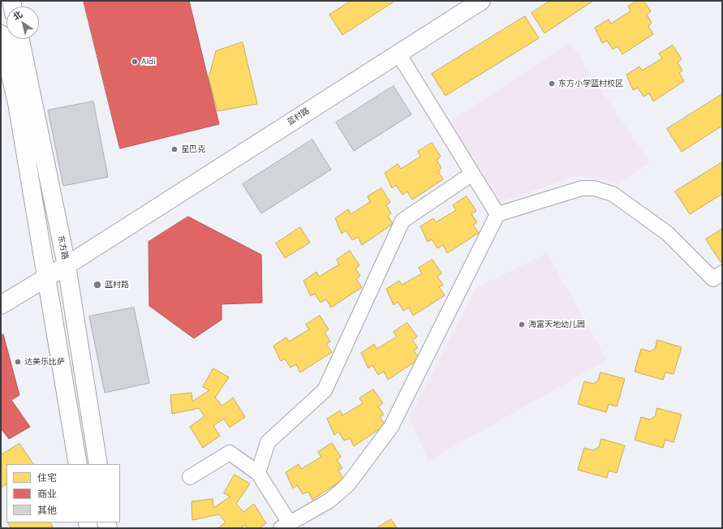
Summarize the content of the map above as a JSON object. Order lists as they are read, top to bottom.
{
  "streets": {
    "main road": ["蓝村路", "东方路"]
  },
  "crossings": [
    ["蓝村路", "东方路"]
  ],
  "places": [
    "Aldi",
    "东方小学蓝村校区",
    "星巴克",
    "蓝村路",
    "海富天地幼儿园",
    "达美乐比萨"
  ],
  "legend": ["住宅", "商业", "其他"],
  "north": "top left"
}
